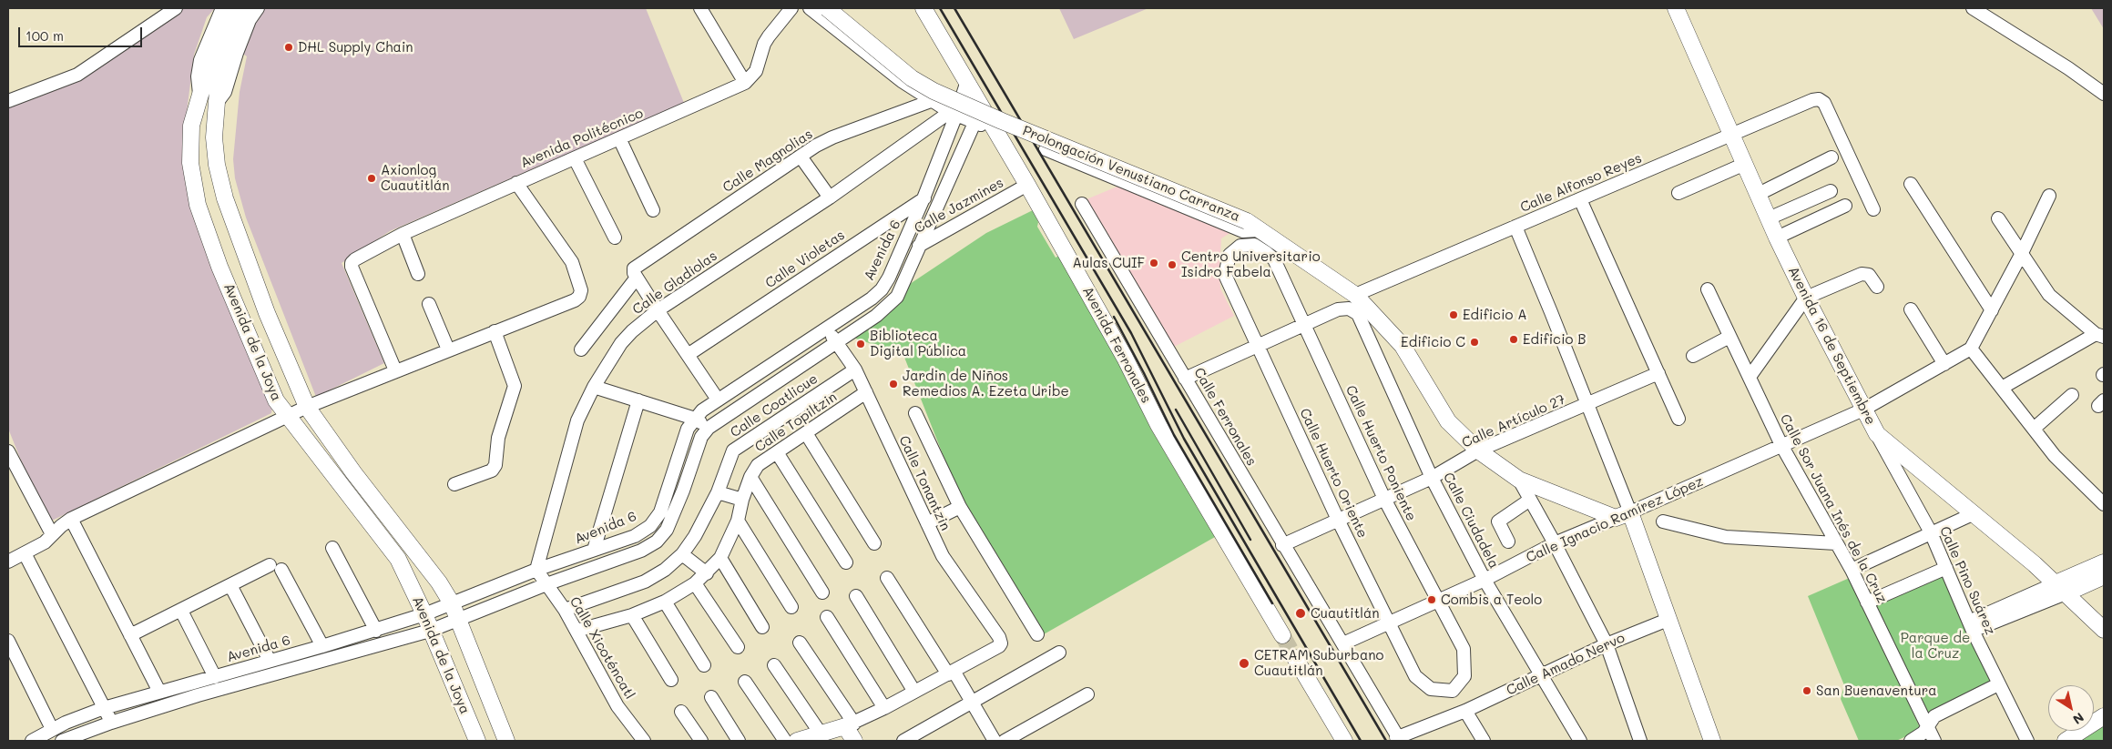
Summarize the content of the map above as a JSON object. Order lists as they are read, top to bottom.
{
  "streets": {
    "main road": [
      "Prolongación Venustiano Carranza",
      "Avenida de la Joya",
      "Avenida Ferronales",
      "Avenida 16 de Septiembre"
    ],
    "street": [
      "Avenida Politécnico",
      "Calle Magnolias",
      "Calle Alfonso Reyes",
      "Calle Jazmines",
      "Avenida 6",
      "Calle Violetas",
      "Calle Gladiolas",
      "Calle Coatlicue",
      "Calle Ferronales",
      "Calle Artículo 27",
      "Calle Topiltzin",
      "Calle Huerto Poniente",
      "Calle Huerto Oriente",
      "Calle Tonantzin",
      "Calle Sor Juana Inés de la Cruz",
      "Calle Ignacio Ramírez López",
      "Calle Ciudadela",
      "Calle Pino Suárez",
      "Calle Xicoténcatl",
      "Calle Amado Nervo"
    ]
  },
  "crossings": [
    ["Prolongación Venustiano Carranza", "Calle Alfonso Reyes"],
    ["Prolongación Venustiano Carranza", "Avenida Ferronales"],
    ["Prolongación Venustiano Carranza", "Calle Artículo 27"],
    ["Prolongación Venustiano Carranza", "Calle Ignacio Ramírez López"],
    ["Prolongación Venustiano Carranza", "Calle Ciudadela"],
    ["Calle Alfonso Reyes", "Avenida 16 de Septiembre"],
    ["Calle Alfonso Reyes", "Calle Ferronales"],
    ["Calle Alfonso Reyes", "Calle Huerto Poniente"],
    ["Calle Alfonso Reyes", "Calle Huerto Oriente"],
    ["Calle Alfonso Reyes", "Calle Ciudadela"],
    ["Calle Jazmines", "Avenida 6"],
    ["Calle Jazmines", "Avenida Ferronales"],
    ["Avenida 6", "Calle Violetas"],
    ["Avenida 6", "Calle Gladiolas"],
    ["Avenida 6", "Avenida de la Joya"],
    ["Avenida 6", "Avenida Ferronales"],
    ["Avenida 6", "Calle Tonantzin"],
    ["Avenida 6", "Calle Xicoténcatl"],
    ["Calle Gladiolas", "Calle Xicoténcatl"],
    ["Avenida 16 de Septiembre", "Calle Ignacio Ramírez López"],
    ["Avenida 16 de Septiembre", "Calle Pino Suárez"],
    ["Calle Coatlicue", "Calle Tonantzin"],
    ["Calle Coatlicue", "Calle Xicoténcatl"],
    ["Calle Ferronales", "Calle Artículo 27"],
    ["Calle Ferronales", "Calle Ignacio Ramírez López"],
    ["Calle Artículo 27", "Calle Huerto Poniente"],
    ["Calle Artículo 27", "Calle Huerto Oriente"],
    ["Calle Artículo 27", "Calle Ciudadela"],
    ["Calle Topiltzin", "Calle Tonantzin"],
    ["Calle Topiltzin", "Calle Xicoténcatl"],
    ["Calle Huerto Poniente", "Calle Huerto Oriente"],
    ["Calle Huerto Poniente", "Calle Ignacio Ramírez López"],
    ["Calle Huerto Oriente", "Calle Ignacio Ramírez López"],
    ["Calle Sor Juana Inés de la Cruz", "Calle Ignacio Ramírez López"],
    ["Calle Ignacio Ramírez López", "Calle Ciudadela"],
    ["Calle Ciudadela", "Calle Amado Nervo"]
  ],
  "parks": ["Parque de la Cruz"],
  "places": [
    "DHL Supply Chain",
    "Axionlog Cuautitlán",
    "Aulas CUIF",
    "Centro Universitario Isidro Fabela",
    "Edificio A",
    "Edificio B",
    "Edificio C",
    "Biblioteca Digital Pública",
    "Jardin de Niños Remedios A. Ezeta Uribe",
    "Combis a Teolo",
    "Cuautitlán",
    "CETRAM Suburbano Cuautitlán",
    "San Buenaventura"
  ],
  "scale_bar": "100 m",
  "north": "bottom right"
}
